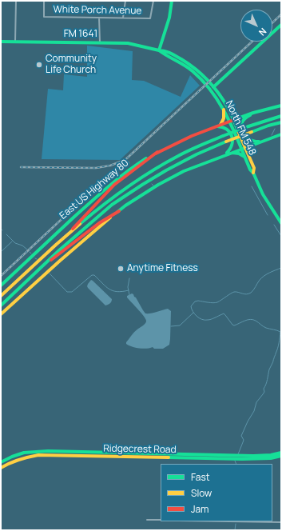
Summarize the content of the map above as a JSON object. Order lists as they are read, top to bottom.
{
  "streets": {
    "main road": [
      "FM 1641",
      "North FM 548",
      "East US Highway 80",
      "Ridgecrest Road"
    ],
    "street": ["White Porch Avenue"]
  },
  "crossings": [
    ["FM 1641", "North FM 548"],
    ["North FM 548", "East US Highway 80"]
  ],
  "places": ["Community Life Church", "Anytime Fitness"],
  "legend": ["Fast", "Slow", "Jam"],
  "north": "bottom right"
}
